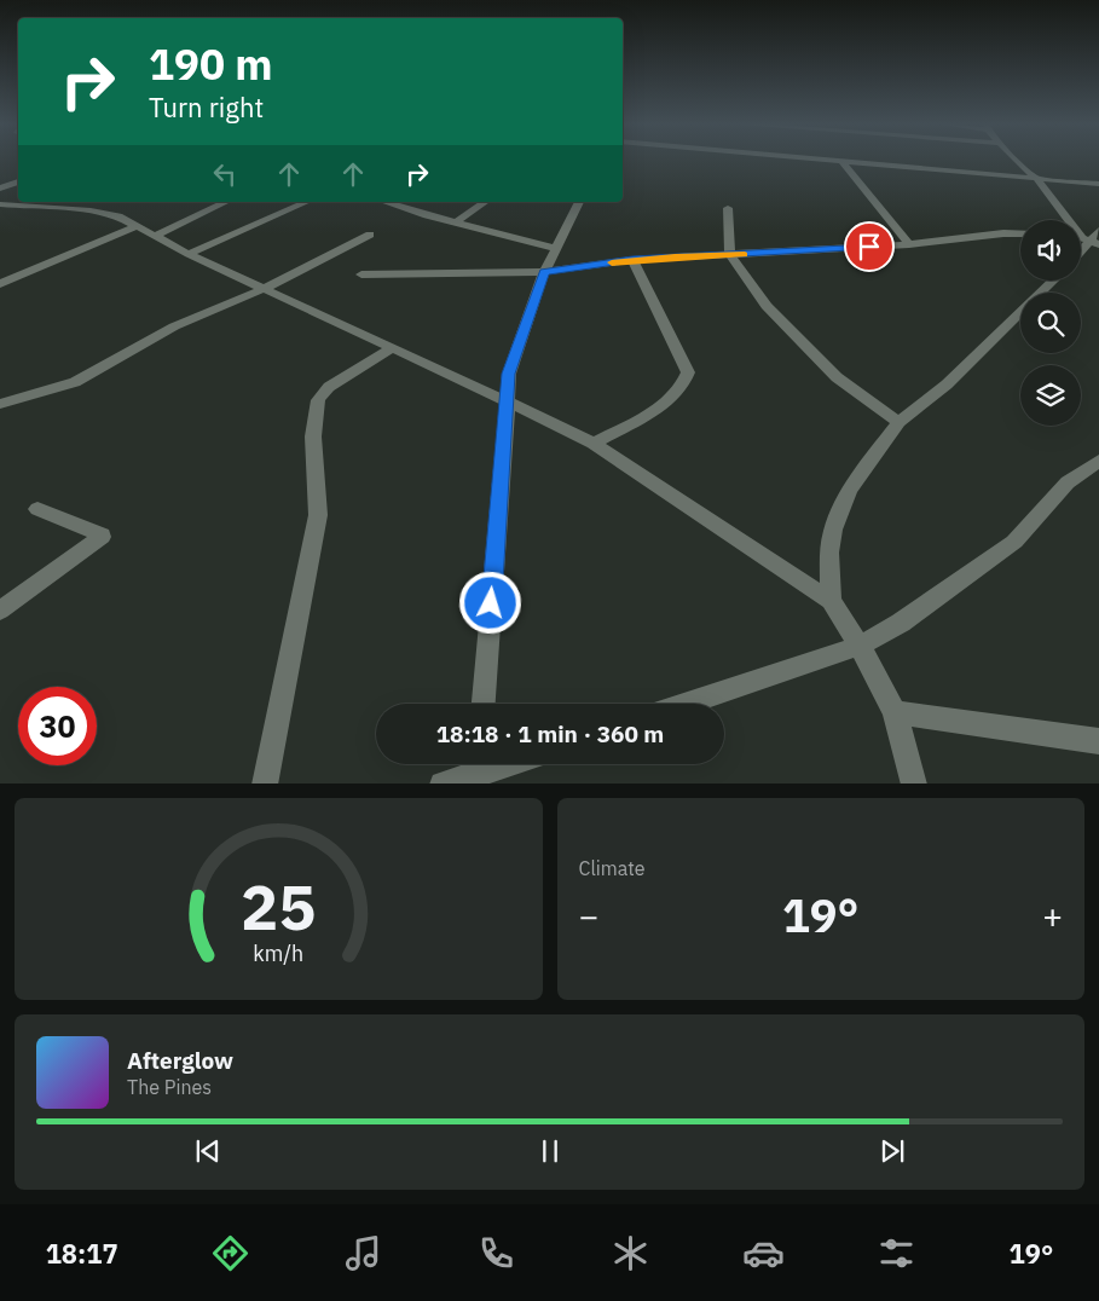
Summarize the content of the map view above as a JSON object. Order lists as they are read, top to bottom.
{
  "page": {
    "turn": ["190 m", "Turn right"],
    "limit": "30",
    "trip": "18:18 · 1 min · 360 m",
    "tile": "Climate",
    "heat": ["−", "19°", "+"],
    "song": ["Afterglow", "The Pines"],
    "tabs": ["18:17", "19°"],
    "gauge": ["25", "km/h"]
  }
}
